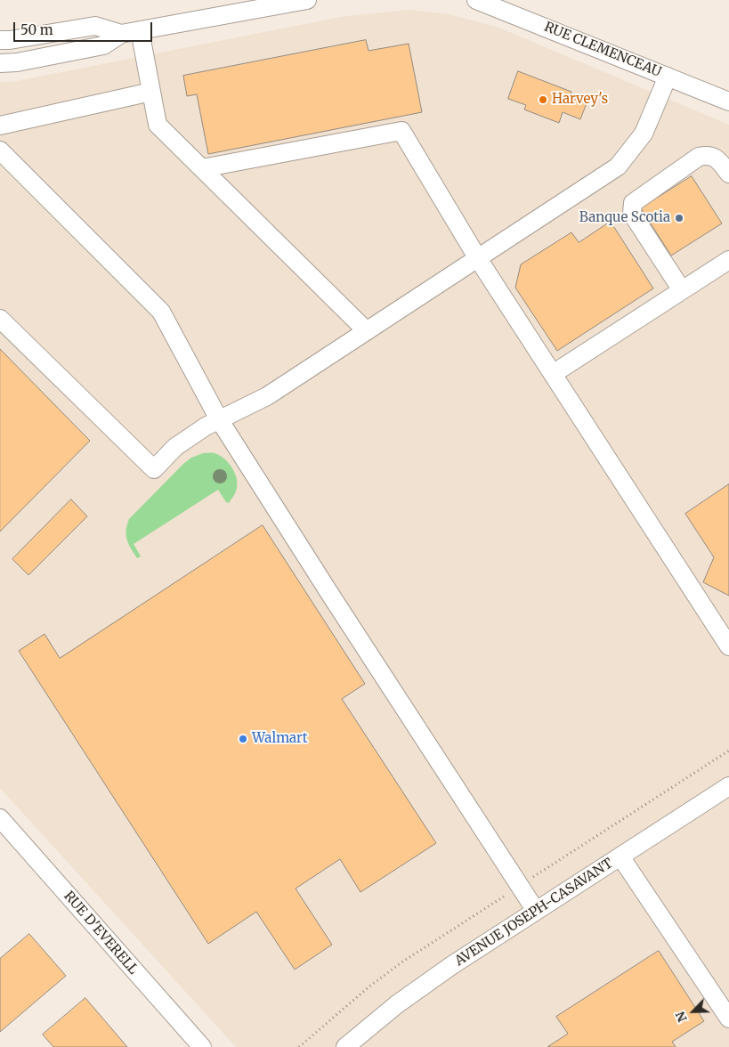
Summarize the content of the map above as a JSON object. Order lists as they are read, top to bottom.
{
  "streets": {
    "street": ["RUE CLEMENCEAU", "AVENUE JOSEPH-CASAVANT", "RUE D'EVERELL"]
  },
  "places": ["Harvey's", "Banque Scotia", "Walmart"],
  "scale_bar": "50 m",
  "north": "bottom left"
}
